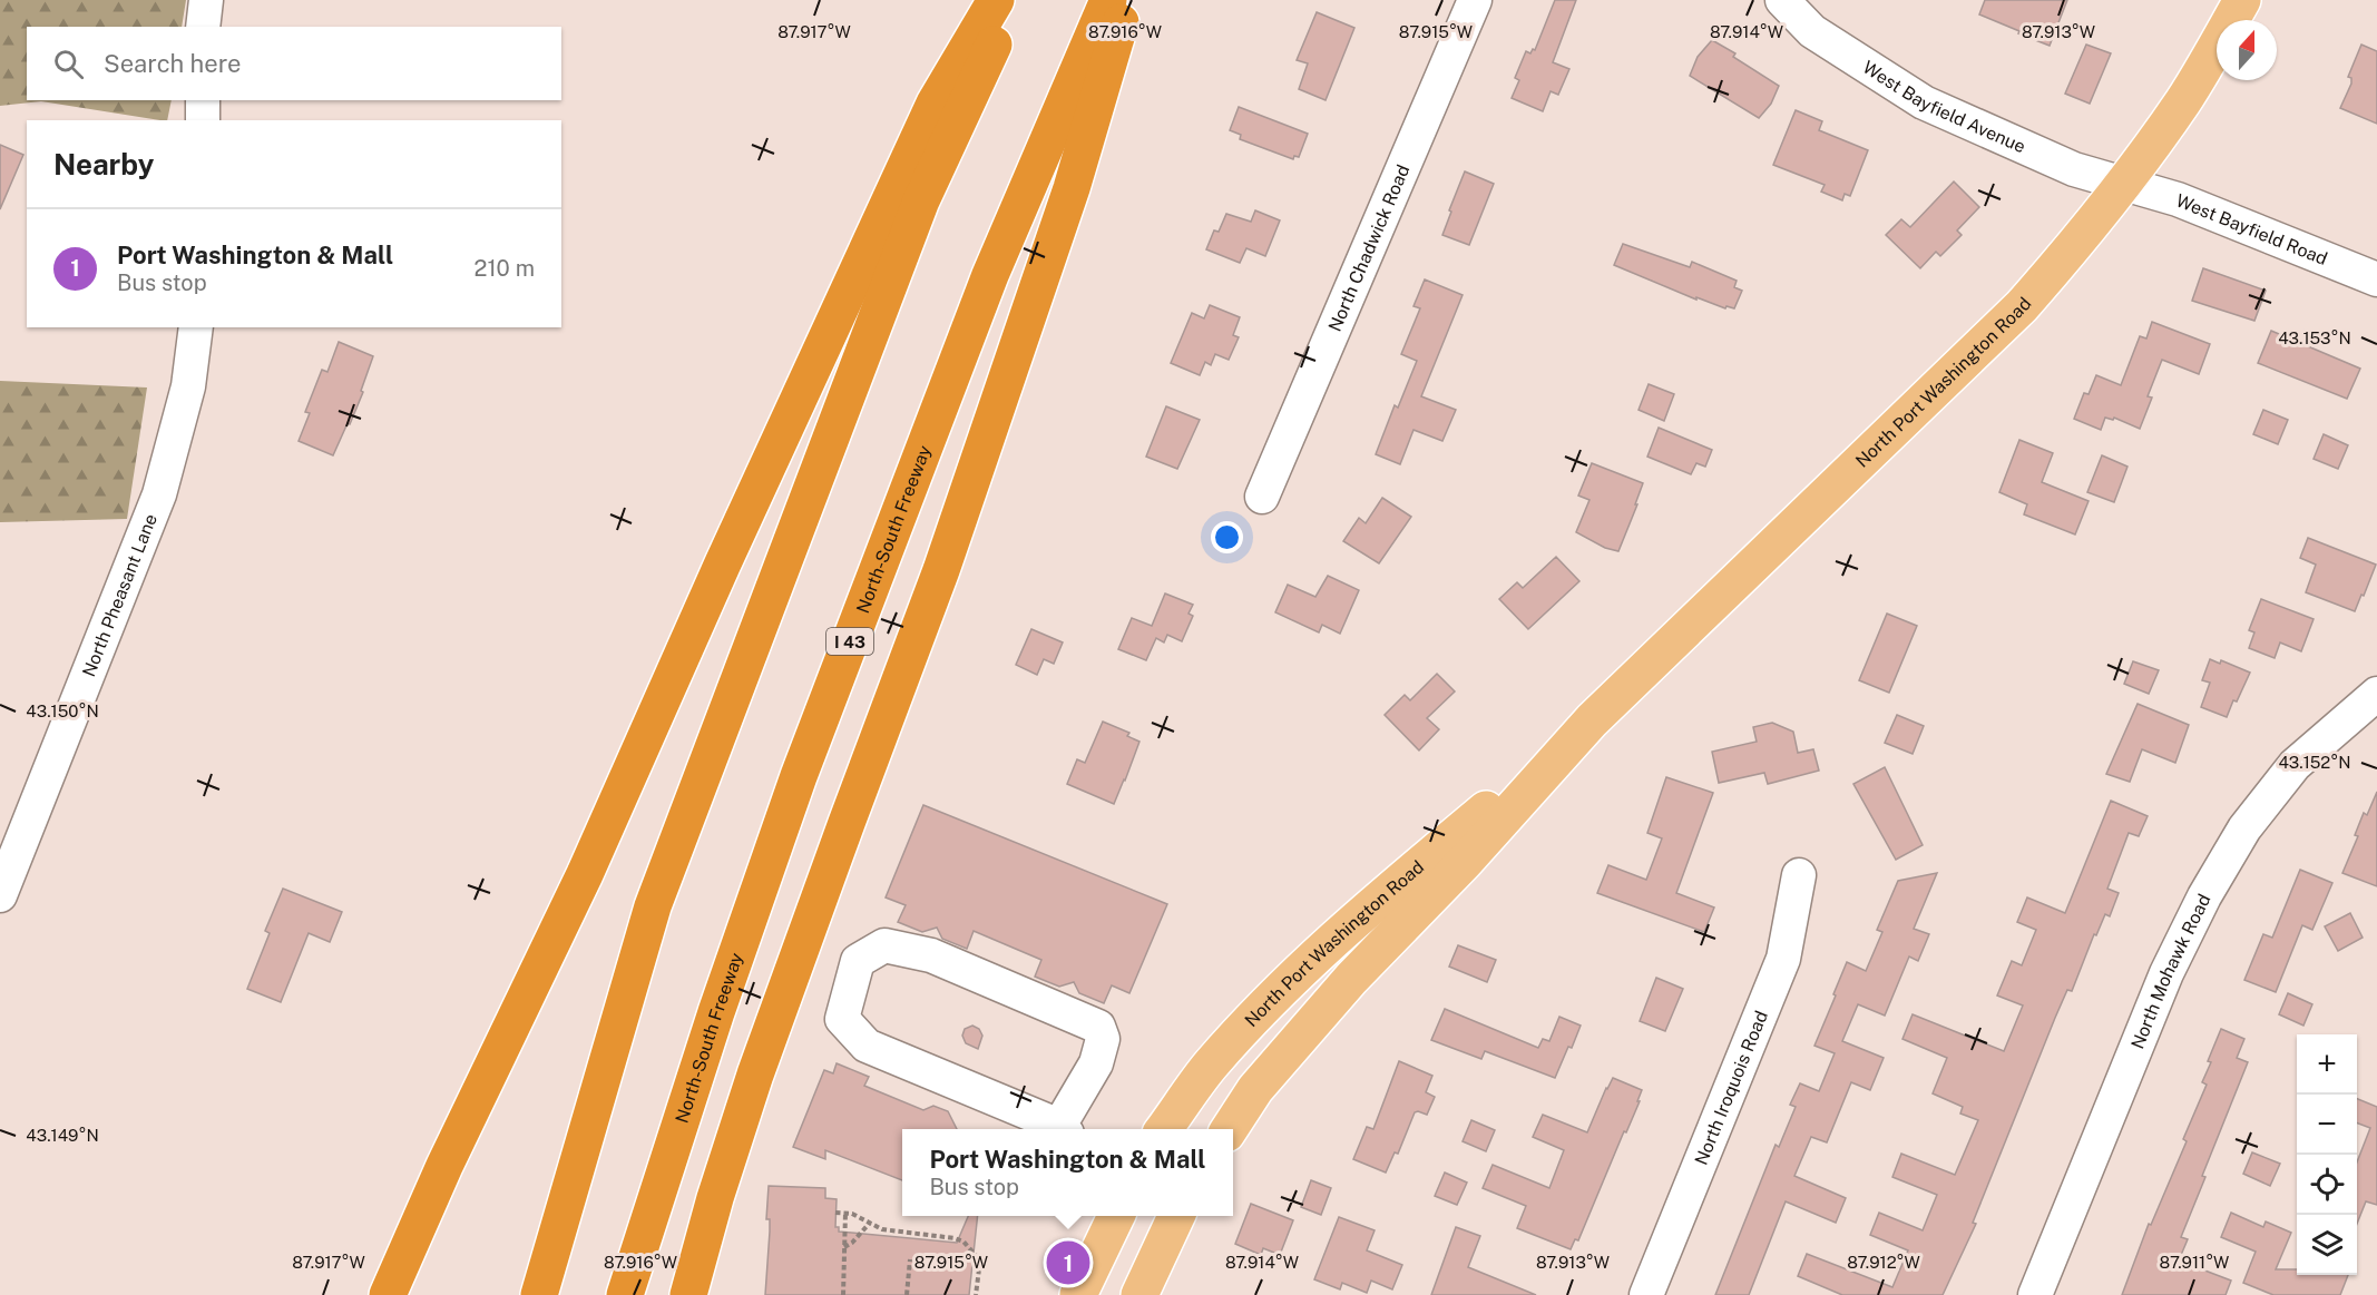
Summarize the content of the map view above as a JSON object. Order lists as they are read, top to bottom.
{
  "streets": {
    "highway": ["North-South Freeway", "I 43"],
    "main road": ["North Port Washington Road"],
    "street": [
      "West Bayfield Avenue",
      "West Bayfield Road",
      "North Chadwick Road",
      "North Pheasant Lane",
      "North Mohawk Road",
      "North Iroquois Road"
    ]
  },
  "crossings": [
    ["West Bayfield Avenue", "West Bayfield Road"],
    ["West Bayfield Avenue", "North Port Washington Road"],
    ["West Bayfield Road", "North Port Washington Road"]
  ],
  "north": "top",
  "page": {
    "search": "Search here",
    "heading": "Nearby",
    "list": [
      {
        "mark": "1",
        "name": "Port Washington & Mall",
        "note": "Bus stop",
        "value": "210 m"
      }
    ],
    "map_buttons": ["+", "−"],
    "popup": ["Port Washington & Mall", "Bus stop"],
    "pins": "1"
  },
  "coordinates": [
    "87.913°W",
    "87.917°W",
    "87.916°W",
    "87.915°W",
    "87.914°W",
    "43.153°N",
    "43.150°N",
    "43.152°N",
    "43.149°N",
    "87.912°W",
    "87.911°W"
  ]
}
